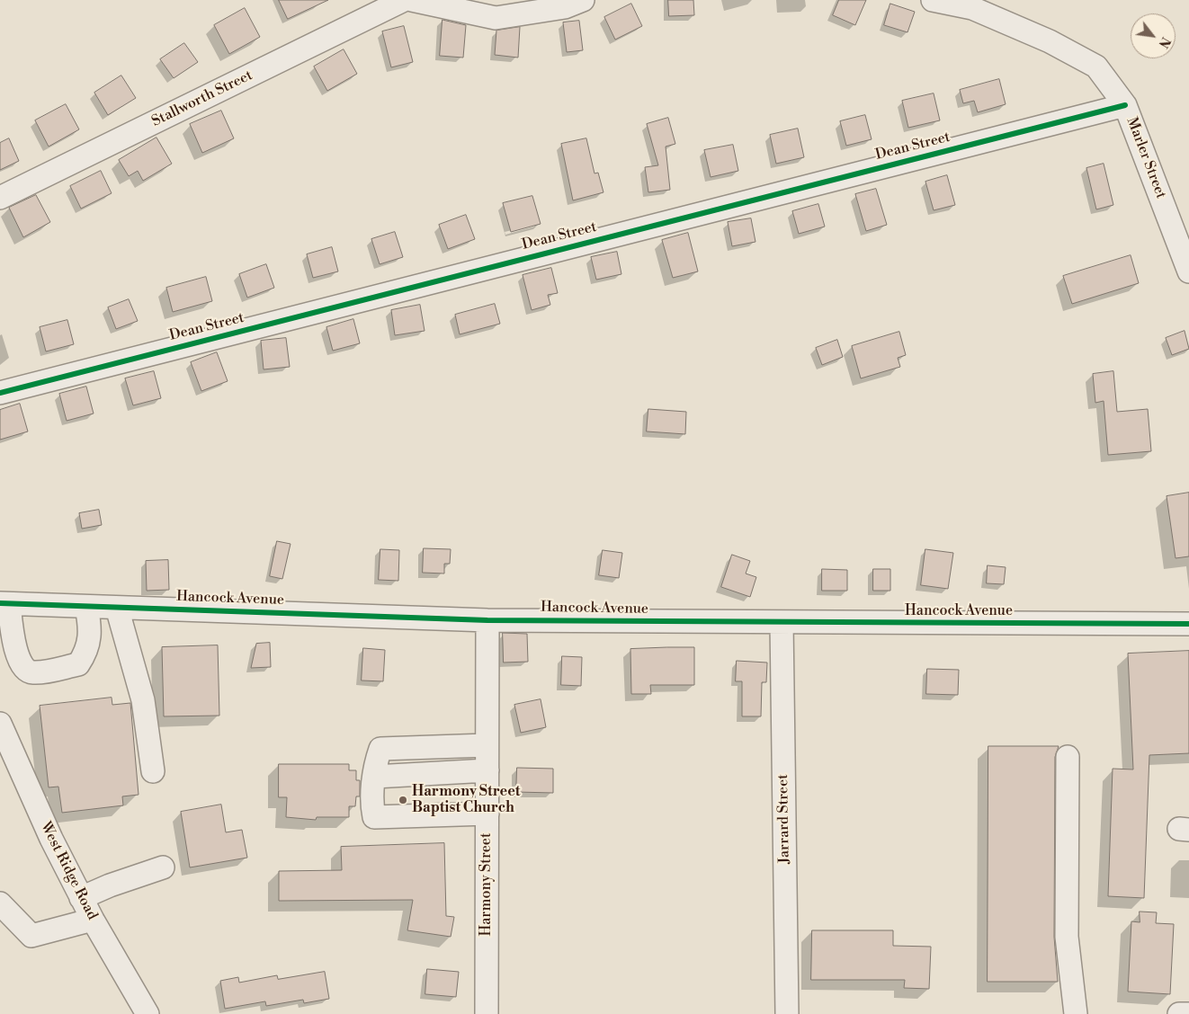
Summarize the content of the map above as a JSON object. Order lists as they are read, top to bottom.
{
  "streets": {
    "street": [
      "Stallworth Street",
      "Dean Street",
      "Marler Street",
      "Hancock Avenue",
      "Jarrard Street",
      "West Ridge Road",
      "Harmony Street"
    ]
  },
  "crossings": [
    ["Dean Street", "Marler Street"],
    ["Hancock Avenue", "Jarrard Street"],
    ["Hancock Avenue", "Harmony Street"]
  ],
  "places": ["Harmony Street Baptist Church"],
  "north": "bottom right"
}
